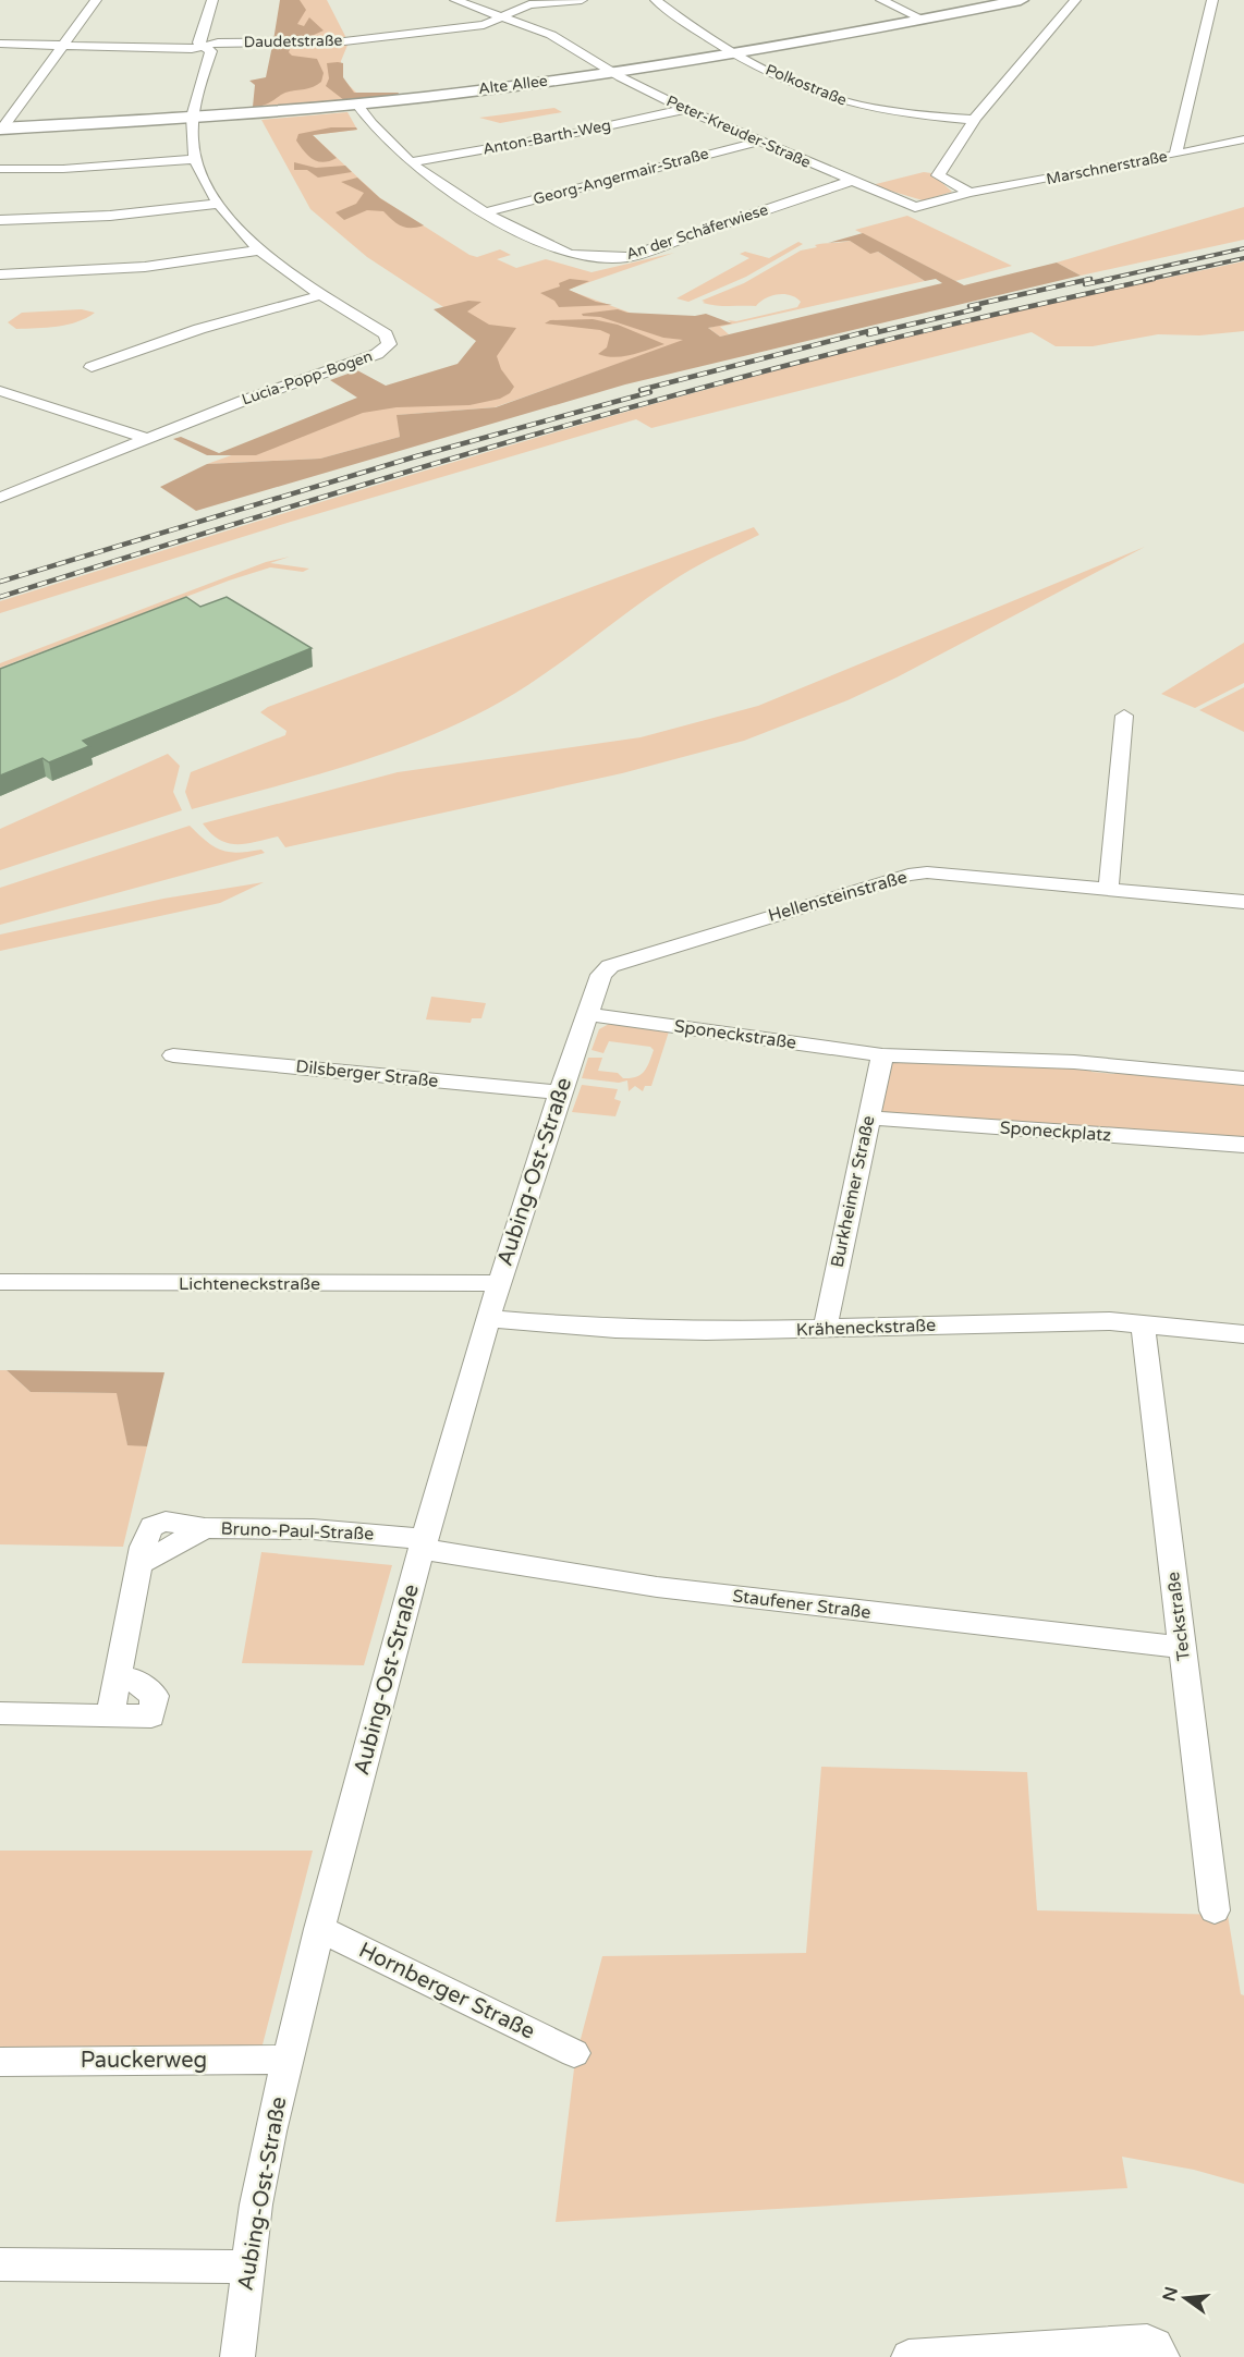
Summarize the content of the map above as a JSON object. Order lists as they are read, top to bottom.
{
  "streets": {
    "street": [
      "Daudetstraße",
      "Alte Allee",
      "Polkostraße",
      "Peter-Kreuder-Straße",
      "Anton-Barth-Weg",
      "Marschnerstraße",
      "Georg-Angermair-Straße",
      "An der Schäferwiese",
      "Lucia-Popp-Bogen",
      "Hellensteinstraße",
      "Sponeckstraße",
      "Dilsberger Straße",
      "Sponeckplatz",
      "Aubing-Ost-Straße",
      "Burkheimer Straße",
      "Lichteneckstraße",
      "Kräheneckstraße",
      "Bruno-Paul-Straße",
      "Staufener Straße",
      "Teckstraße",
      "Hornberger Straße",
      "Pauckerweg"
    ]
  },
  "crossings": [
    ["Daudetstraße", "Peter-Kreuder-Straße"],
    ["Daudetstraße", "Lucia-Popp-Bogen"],
    ["Alte Allee", "Polkostraße"],
    ["Alte Allee", "Peter-Kreuder-Straße"],
    ["Alte Allee", "An der Schäferwiese"],
    ["Alte Allee", "Lucia-Popp-Bogen"],
    ["Peter-Kreuder-Straße", "Anton-Barth-Weg"],
    ["Peter-Kreuder-Straße", "Marschnerstraße"],
    ["Peter-Kreuder-Straße", "Georg-Angermair-Straße"],
    ["Peter-Kreuder-Straße", "An der Schäferwiese"],
    ["Anton-Barth-Weg", "An der Schäferwiese"],
    ["Georg-Angermair-Straße", "An der Schäferwiese"],
    ["Hellensteinstraße", "Sponeckstraße"],
    ["Hellensteinstraße", "Aubing-Ost-Straße"],
    ["Sponeckstraße", "Aubing-Ost-Straße"],
    ["Sponeckstraße", "Burkheimer Straße"],
    ["Dilsberger Straße", "Aubing-Ost-Straße"],
    ["Sponeckplatz", "Burkheimer Straße"],
    ["Aubing-Ost-Straße", "Lichteneckstraße"],
    ["Aubing-Ost-Straße", "Kräheneckstraße"],
    ["Aubing-Ost-Straße", "Bruno-Paul-Straße"],
    ["Aubing-Ost-Straße", "Staufener Straße"],
    ["Aubing-Ost-Straße", "Hornberger Straße"],
    ["Aubing-Ost-Straße", "Pauckerweg"],
    ["Burkheimer Straße", "Kräheneckstraße"],
    ["Kräheneckstraße", "Teckstraße"],
    ["Bruno-Paul-Straße", "Staufener Straße"],
    ["Staufener Straße", "Teckstraße"]
  ],
  "north": "left"
}
